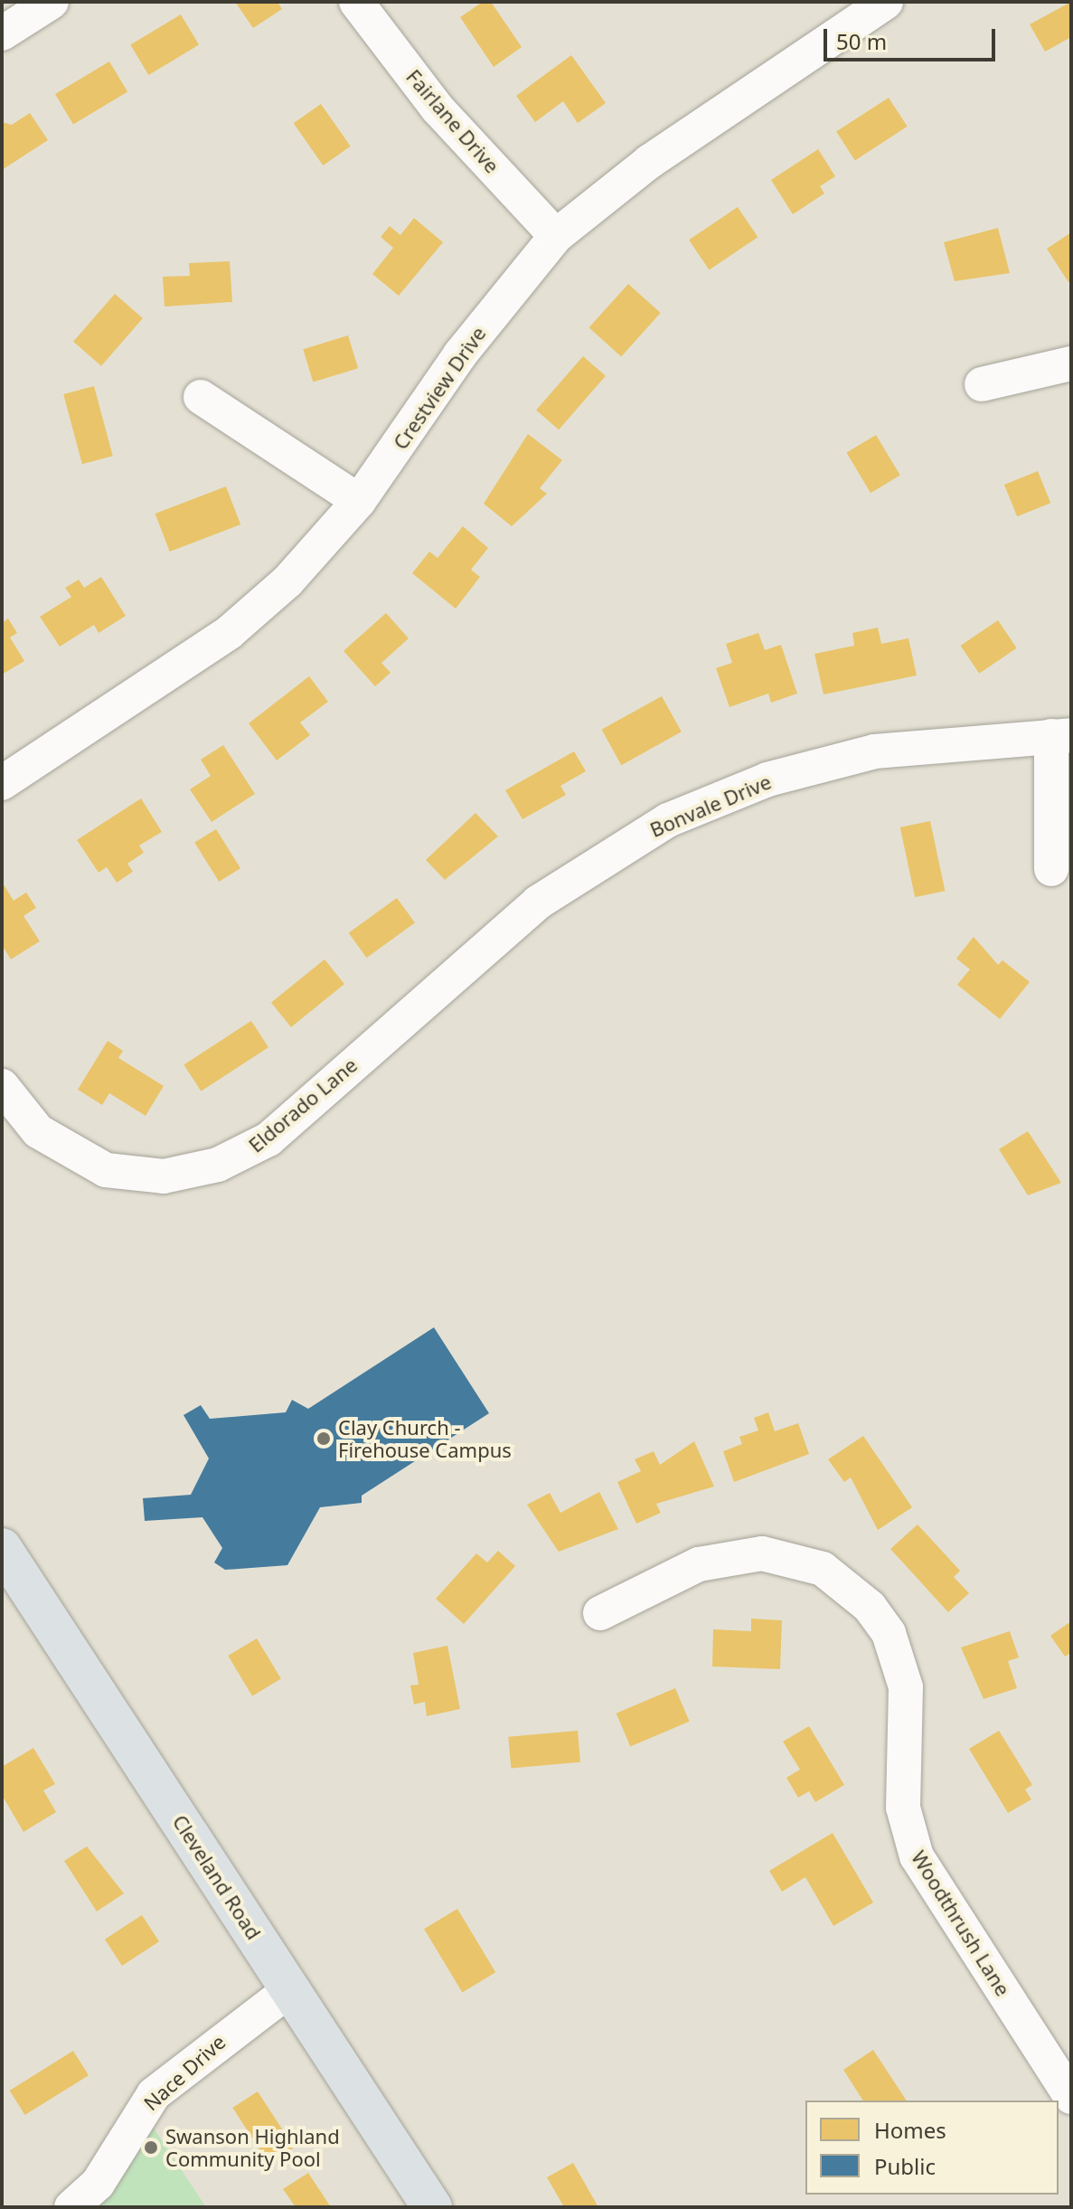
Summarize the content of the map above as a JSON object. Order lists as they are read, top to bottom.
{
  "streets": {
    "main road": ["Cleveland Road"],
    "street": [
      "Fairlane Drive",
      "Crestview Drive",
      "Bonvale Drive",
      "Eldorado Lane",
      "Woodthrush Lane",
      "Nace Drive"
    ]
  },
  "crossings": [
    ["Fairlane Drive", "Crestview Drive"],
    ["Bonvale Drive", "Eldorado Lane"],
    ["Cleveland Road", "Nace Drive"]
  ],
  "places": ["Clay Church - Firehouse Campus", "Swanson Highland Community Pool"],
  "legend": ["Homes", "Public"],
  "scale_bar": "50 m"
}
